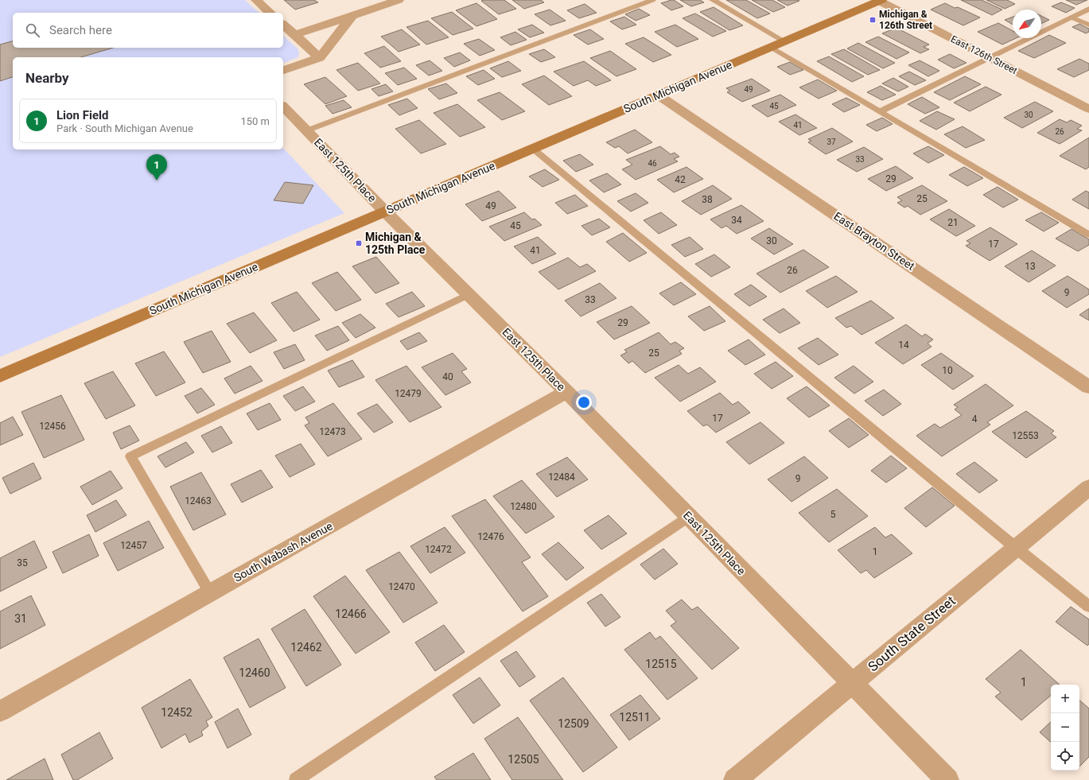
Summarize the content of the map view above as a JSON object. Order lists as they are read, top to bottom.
{
  "streets": {
    "main road": ["South Michigan Avenue"],
    "street": [
      "East 126th Street",
      "East 125th Place",
      "East Brayton Street",
      "South Wabash Avenue",
      "South State Street"
    ]
  },
  "crossings": [
    ["East 126th Street", "South Michigan Avenue"],
    ["South Michigan Avenue", "East 125th Place"],
    ["South Michigan Avenue", "East Brayton Street"],
    ["East 125th Place", "South Wabash Avenue"],
    ["East 125th Place", "South State Street"]
  ],
  "places": {
    "transit": ["Michigan & 126th Street", "Michigan & 125th Place"]
  },
  "house_numbers": [
    "49",
    "45",
    "30",
    "41",
    "26",
    "37",
    "33",
    "46",
    "29",
    "42",
    "25",
    "38",
    "49",
    "34",
    "21",
    "45",
    "30",
    "17",
    "41",
    "13",
    "26",
    "9",
    "33",
    "29",
    "14",
    "25",
    "10",
    "40",
    "12479",
    "17",
    "4",
    "12456",
    "12473",
    "12553",
    "12484",
    "9",
    "12463",
    "12480",
    "5",
    "12476",
    "12457",
    "12472",
    "1",
    "35",
    "12470",
    "12466",
    "31",
    "12462",
    "12515",
    "12460",
    "1",
    "12452",
    "12511",
    "12509",
    "12505"
  ],
  "north": "bottom left",
  "page": {
    "search": "Search here",
    "heading": "Nearby",
    "list": [
      {
        "mark": "1",
        "name": "Lion Field",
        "note": "Park · South Michigan Avenue",
        "value": "150 m"
      }
    ],
    "pins": "1",
    "map_buttons": ["+", "−"]
  }
}
